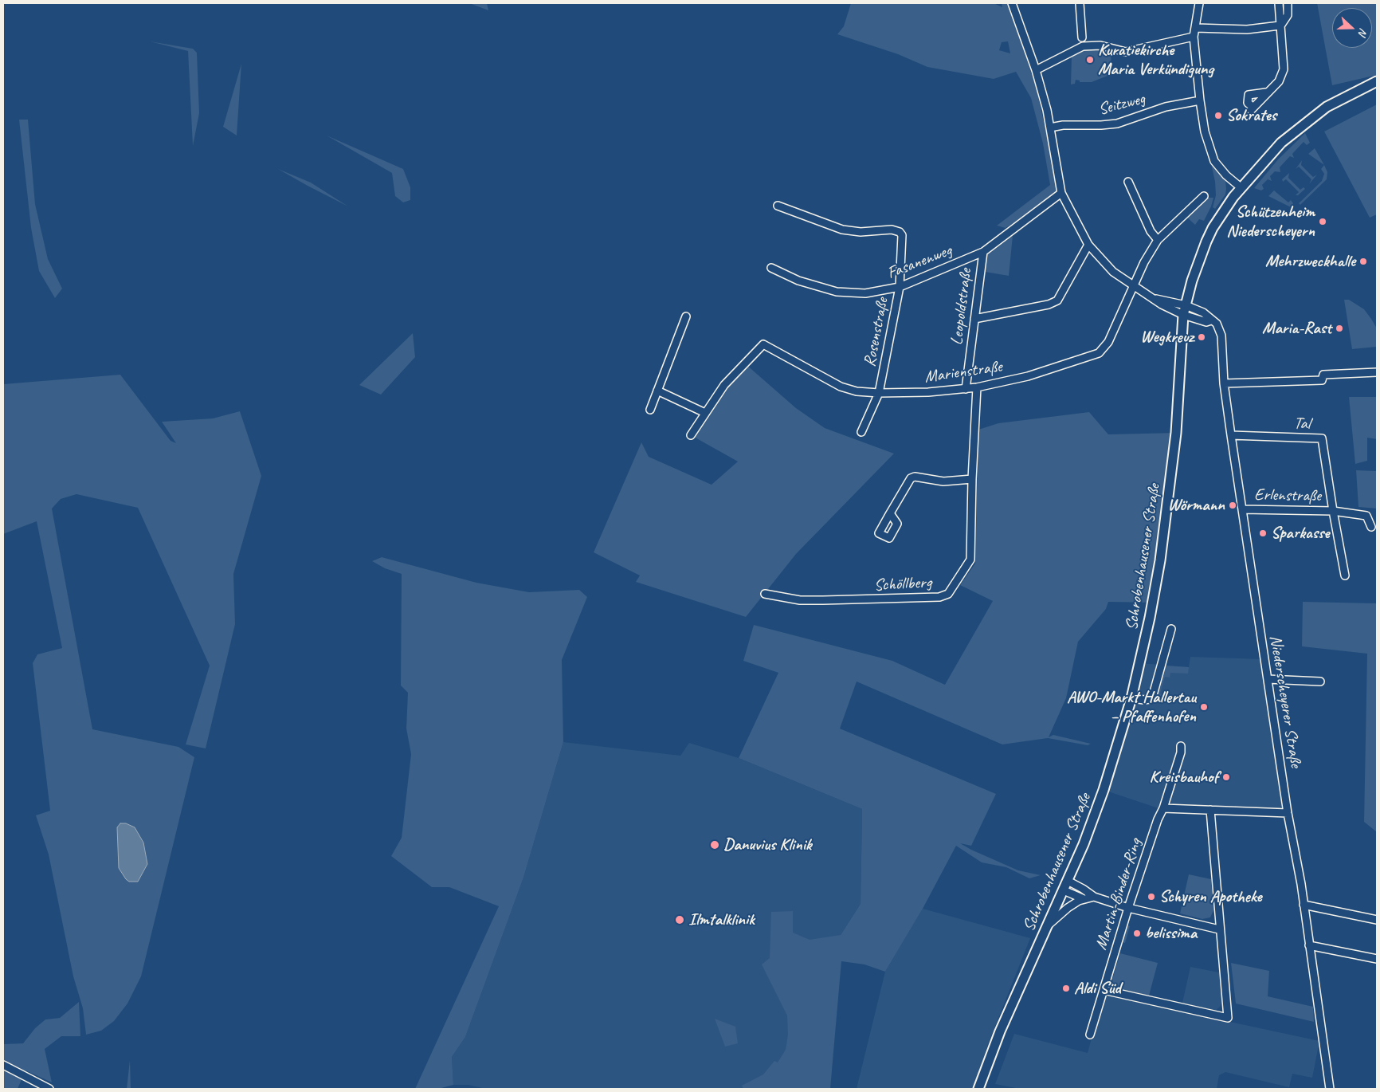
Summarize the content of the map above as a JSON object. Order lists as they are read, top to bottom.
{
  "streets": {
    "main road": ["Schrobenhausener Straße"],
    "street": [
      "Seitzweg",
      "Fasanenweg",
      "Leopoldstraße",
      "Rosenstraße",
      "Marienstraße",
      "Tal",
      "Erlenstraße",
      "Schöllberg",
      "Niederscheyerer Straße",
      "Martin-Binder-Ring"
    ]
  },
  "crossings": [
    ["Seitzweg", "Niederscheyerer Straße"],
    ["Fasanenweg", "Leopoldstraße"],
    ["Fasanenweg", "Rosenstraße"],
    ["Fasanenweg", "Niederscheyerer Straße"],
    ["Leopoldstraße", "Marienstraße"],
    ["Rosenstraße", "Marienstraße"],
    ["Marienstraße", "Schöllberg"],
    ["Marienstraße", "Niederscheyerer Straße"],
    ["Tal", "Erlenstraße"],
    ["Tal", "Niederscheyerer Straße"],
    ["Erlenstraße", "Niederscheyerer Straße"],
    ["Schrobenhausener Straße", "Niederscheyerer Straße"]
  ],
  "places": [
    "Kuratiekirche Maria Verkündigung",
    "Sokrates",
    "Schützenheim Niederscheyern",
    "Mehrzweckhalle",
    "Maria-Rast",
    "Wegkreuz",
    "Wörmann",
    "Sparkasse",
    "AWO-Markt Hallertau – Pfaffenhofen",
    "Kreisbauhof",
    "Danuvius Klinik",
    "Schyren Apotheke",
    "Ilmtalklinik",
    "belissima",
    "Aldi Süd"
  ],
  "north": "right"
}
